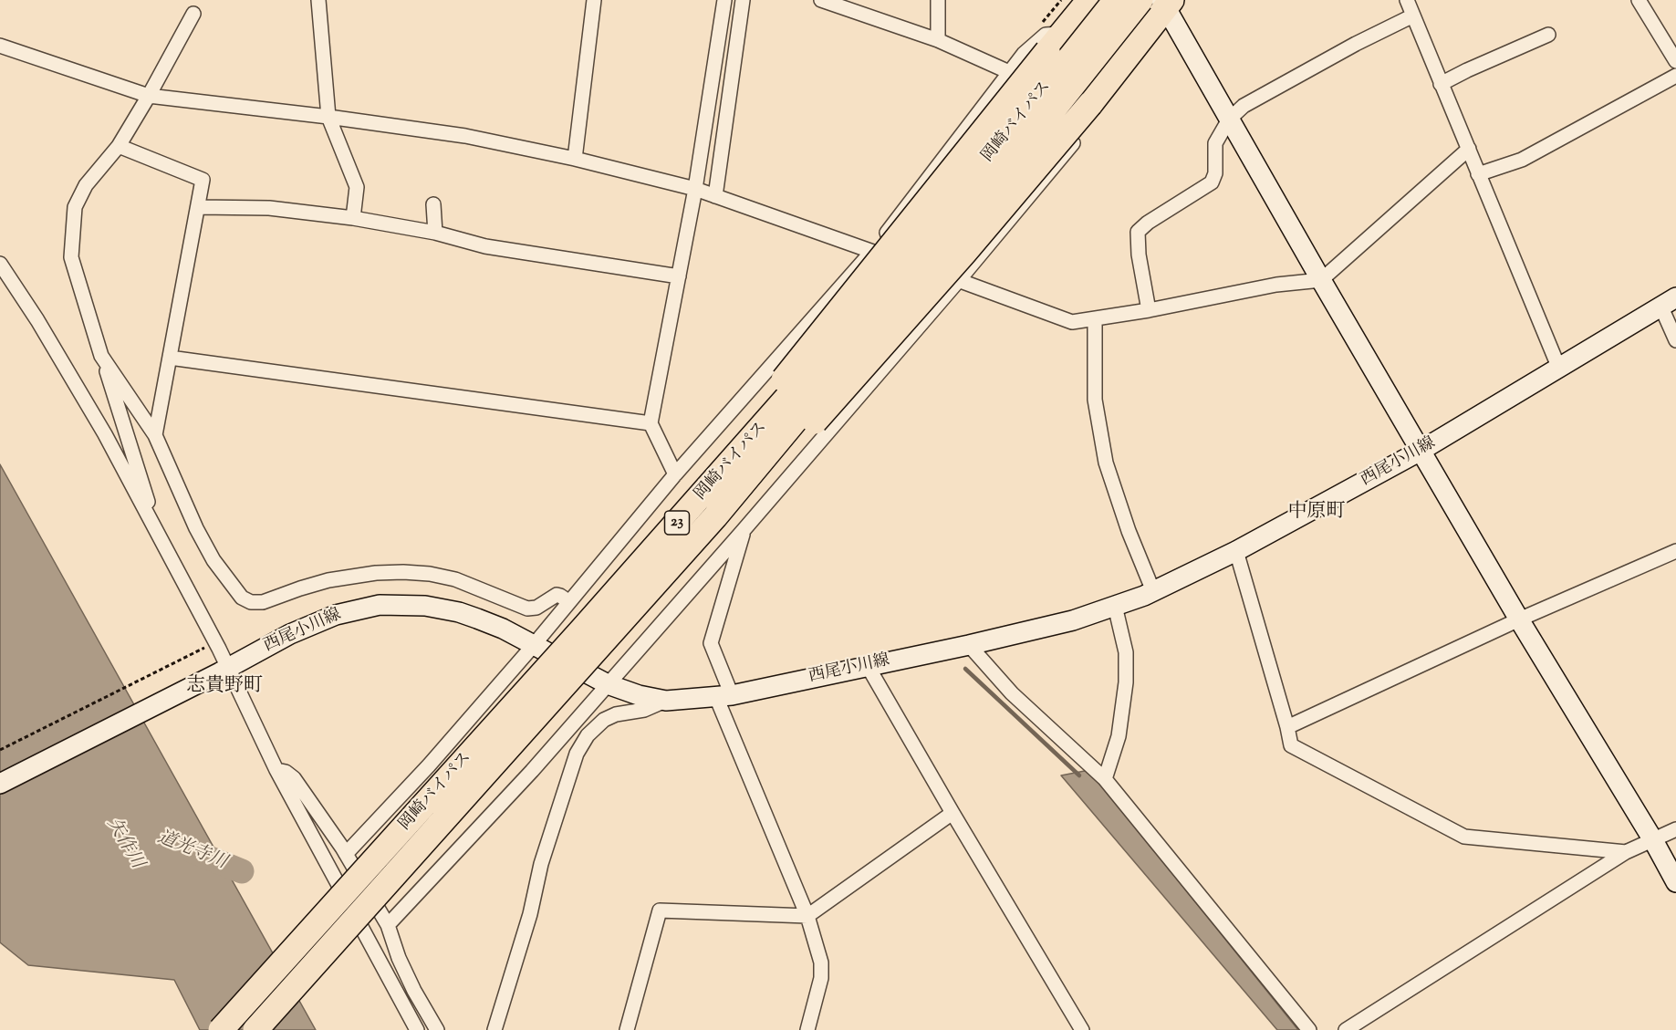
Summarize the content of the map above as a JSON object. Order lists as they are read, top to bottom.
{
  "streets": {
    "highway": ["岡崎バイパス", "23"],
    "main road": ["西尾小川線"]
  },
  "crossings": [
    ["岡崎バイパス", "23"]
  ],
  "districts": ["中原町", "志貴野町"],
  "water": ["矢作川", "道光寺川"]
}
